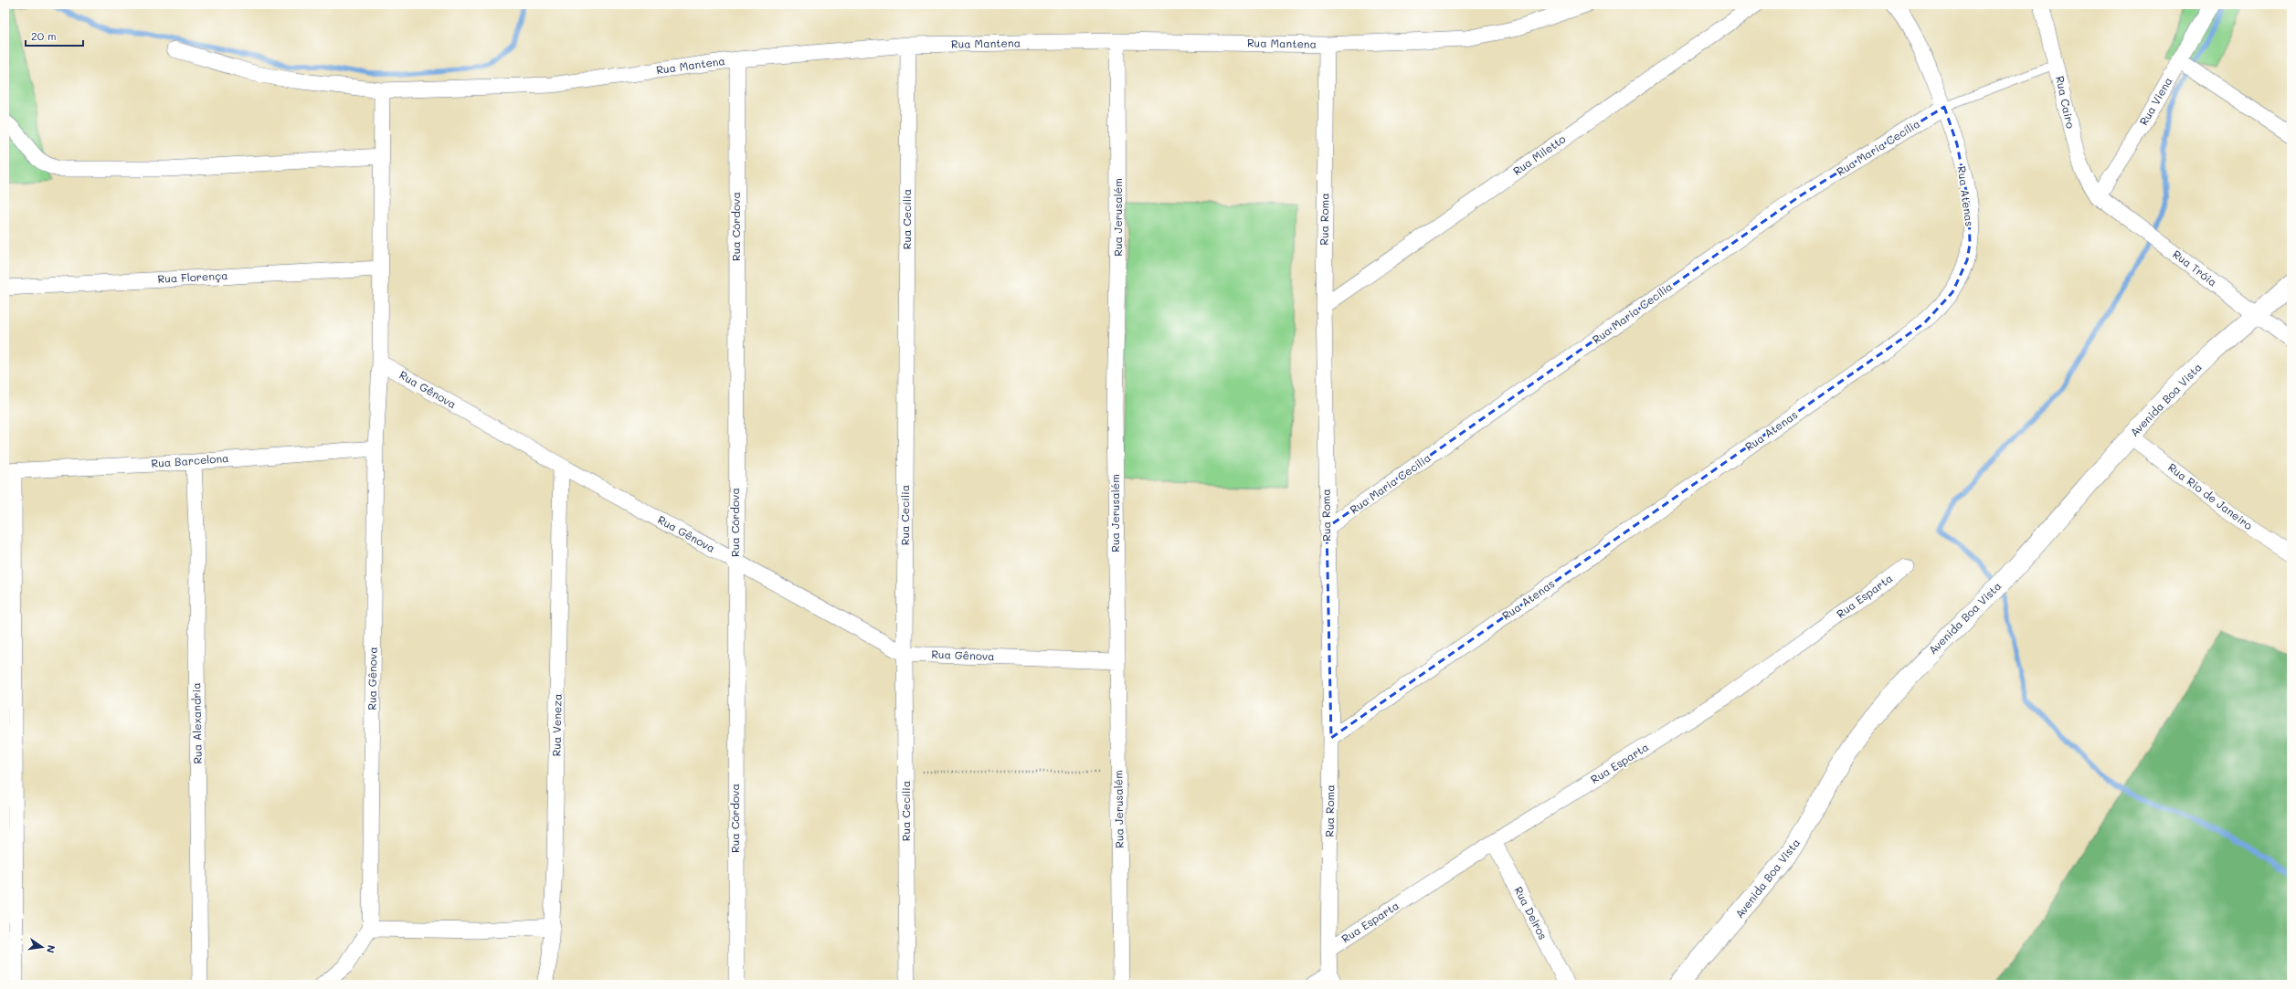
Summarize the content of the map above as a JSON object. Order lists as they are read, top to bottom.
{
  "streets": {
    "street": [
      "Rua Mantena",
      "Rua Viena",
      "Rua Cairo",
      "Rua Maria Cecília",
      "Rua Miletto",
      "Rua Atenas",
      "Rua Jerusalém",
      "Rua Cecília",
      "Rua Roma",
      "Rua Córdova",
      "Rua Tróia",
      "Rua Florença",
      "Rua Gênova",
      "Avenida Boa Vista",
      "Rua Barcelona",
      "Rua Rio de Janeiro",
      "Rua Esparta",
      "Rua Alexandria",
      "Rua Veneza",
      "Rua Delros"
    ]
  },
  "crossings": [
    ["Rua Mantena", "Rua Jerusalém"],
    ["Rua Mantena", "Rua Cecília"],
    ["Rua Mantena", "Rua Roma"],
    ["Rua Mantena", "Rua Córdova"],
    ["Rua Mantena", "Rua Gênova"],
    ["Rua Viena", "Rua Cairo"],
    ["Rua Viena", "Rua Tróia"],
    ["Rua Cairo", "Rua Tróia"],
    ["Rua Maria Cecília", "Rua Atenas"],
    ["Rua Maria Cecília", "Rua Roma"],
    ["Rua Miletto", "Rua Roma"],
    ["Rua Atenas", "Rua Roma"],
    ["Rua Jerusalém", "Rua Gênova"],
    ["Rua Cecília", "Rua Gênova"],
    ["Rua Roma", "Rua Esparta"],
    ["Rua Córdova", "Rua Gênova"],
    ["Rua Tróia", "Avenida Boa Vista"],
    ["Rua Florença", "Rua Gênova"],
    ["Rua Gênova", "Rua Barcelona"],
    ["Rua Gênova", "Rua Veneza"],
    ["Avenida Boa Vista", "Rua Rio de Janeiro"],
    ["Rua Barcelona", "Rua Alexandria"],
    ["Rua Esparta", "Rua Delros"]
  ],
  "scale_bar": "20 m",
  "north": "right"
}
